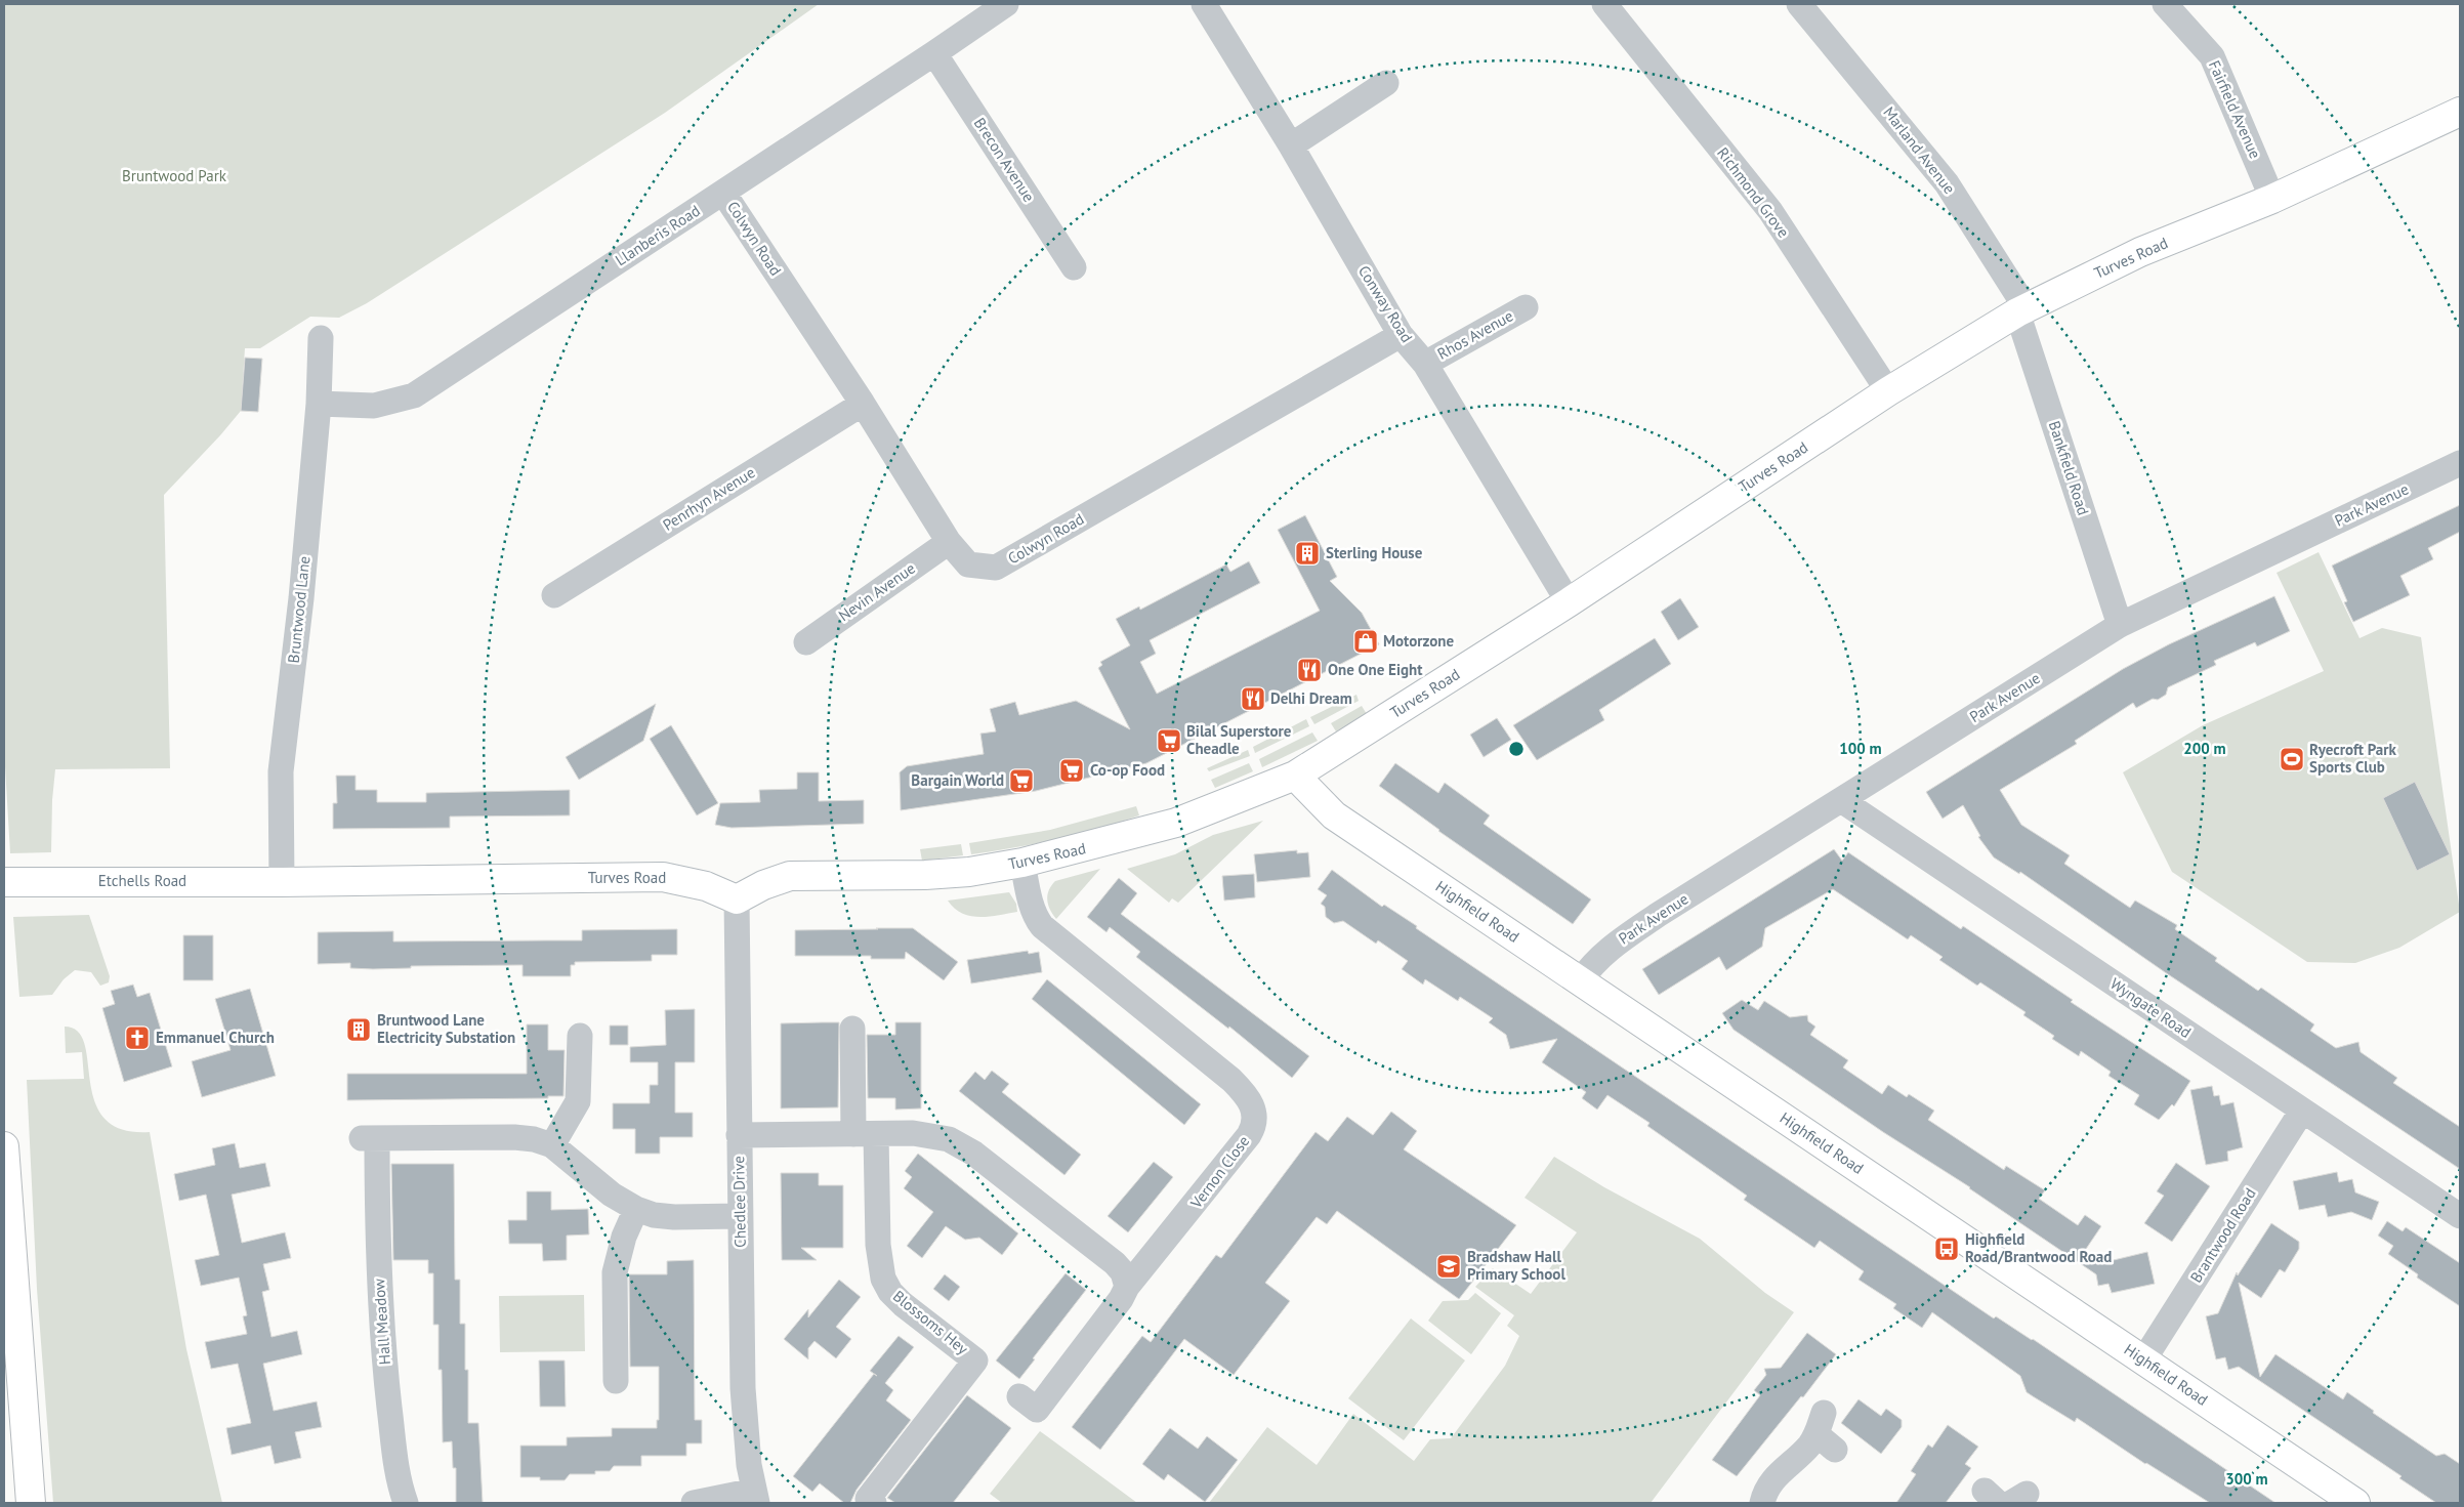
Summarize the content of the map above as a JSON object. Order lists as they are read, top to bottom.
{
  "streets": {
    "main road": ["Turves Road", "Etchells Road", "Highfield Road"],
    "street": [
      "Fairfield Avenue",
      "Marland Avenue",
      "Brecon Avenue",
      "Richmond Grove",
      "Llanberis Road",
      "Colwyn Road",
      "Conway Road",
      "Rhos Avenue",
      "Bankfield Road",
      "Penrhyn Avenue",
      "Park Avenue",
      "Nevin Avenue",
      "Bruntwood Lane",
      "Wyngate Road",
      "Vernon Close",
      "Chedlee Drive",
      "Brantwood Road",
      "Hall Meadow",
      "Blossoms Hey"
    ]
  },
  "crossings": [
    ["Fairfield Avenue", "Turves Road"],
    ["Marland Avenue", "Turves Road"],
    ["Marland Avenue", "Bankfield Road"],
    ["Brecon Avenue", "Llanberis Road"],
    ["Richmond Grove", "Turves Road"],
    ["Llanberis Road", "Colwyn Road"],
    ["Llanberis Road", "Bruntwood Lane"],
    ["Colwyn Road", "Conway Road"],
    ["Colwyn Road", "Penrhyn Avenue"],
    ["Colwyn Road", "Nevin Avenue"],
    ["Turves Road", "Conway Road"],
    ["Turves Road", "Bankfield Road"],
    ["Turves Road", "Bruntwood Lane"],
    ["Turves Road", "Etchells Road"],
    ["Turves Road", "Highfield Road"],
    ["Turves Road", "Vernon Close"],
    ["Turves Road", "Chedlee Drive"],
    ["Conway Road", "Rhos Avenue"],
    ["Bankfield Road", "Park Avenue"],
    ["Park Avenue", "Highfield Road"],
    ["Park Avenue", "Wyngate Road"],
    ["Bruntwood Lane", "Etchells Road"],
    ["Highfield Road", "Brantwood Road"],
    ["Wyngate Road", "Brantwood Road"],
    ["Chedlee Drive", "Hall Meadow"]
  ],
  "parks": ["Bruntwood Park"],
  "places": {
    "building": ["Sterling House", "Bruntwood Lane Electricity Substation"],
    "shop": ["Motorzone"],
    "restaurant": ["One One Eight", "Delhi Dream"],
    "supermarket": ["Bilal Superstore Cheadle", "Co-op Food", "Bargain World"],
    "sports": ["Ryecroft Park Sports Club"],
    "church": ["Emmanuel Church"],
    "bus stop": ["Highfield Road/Brantwood Road"],
    "school or university": ["Bradshaw Hall Primary School"]
  },
  "rings": ["100 m", "200 m", "300 m"]
}
